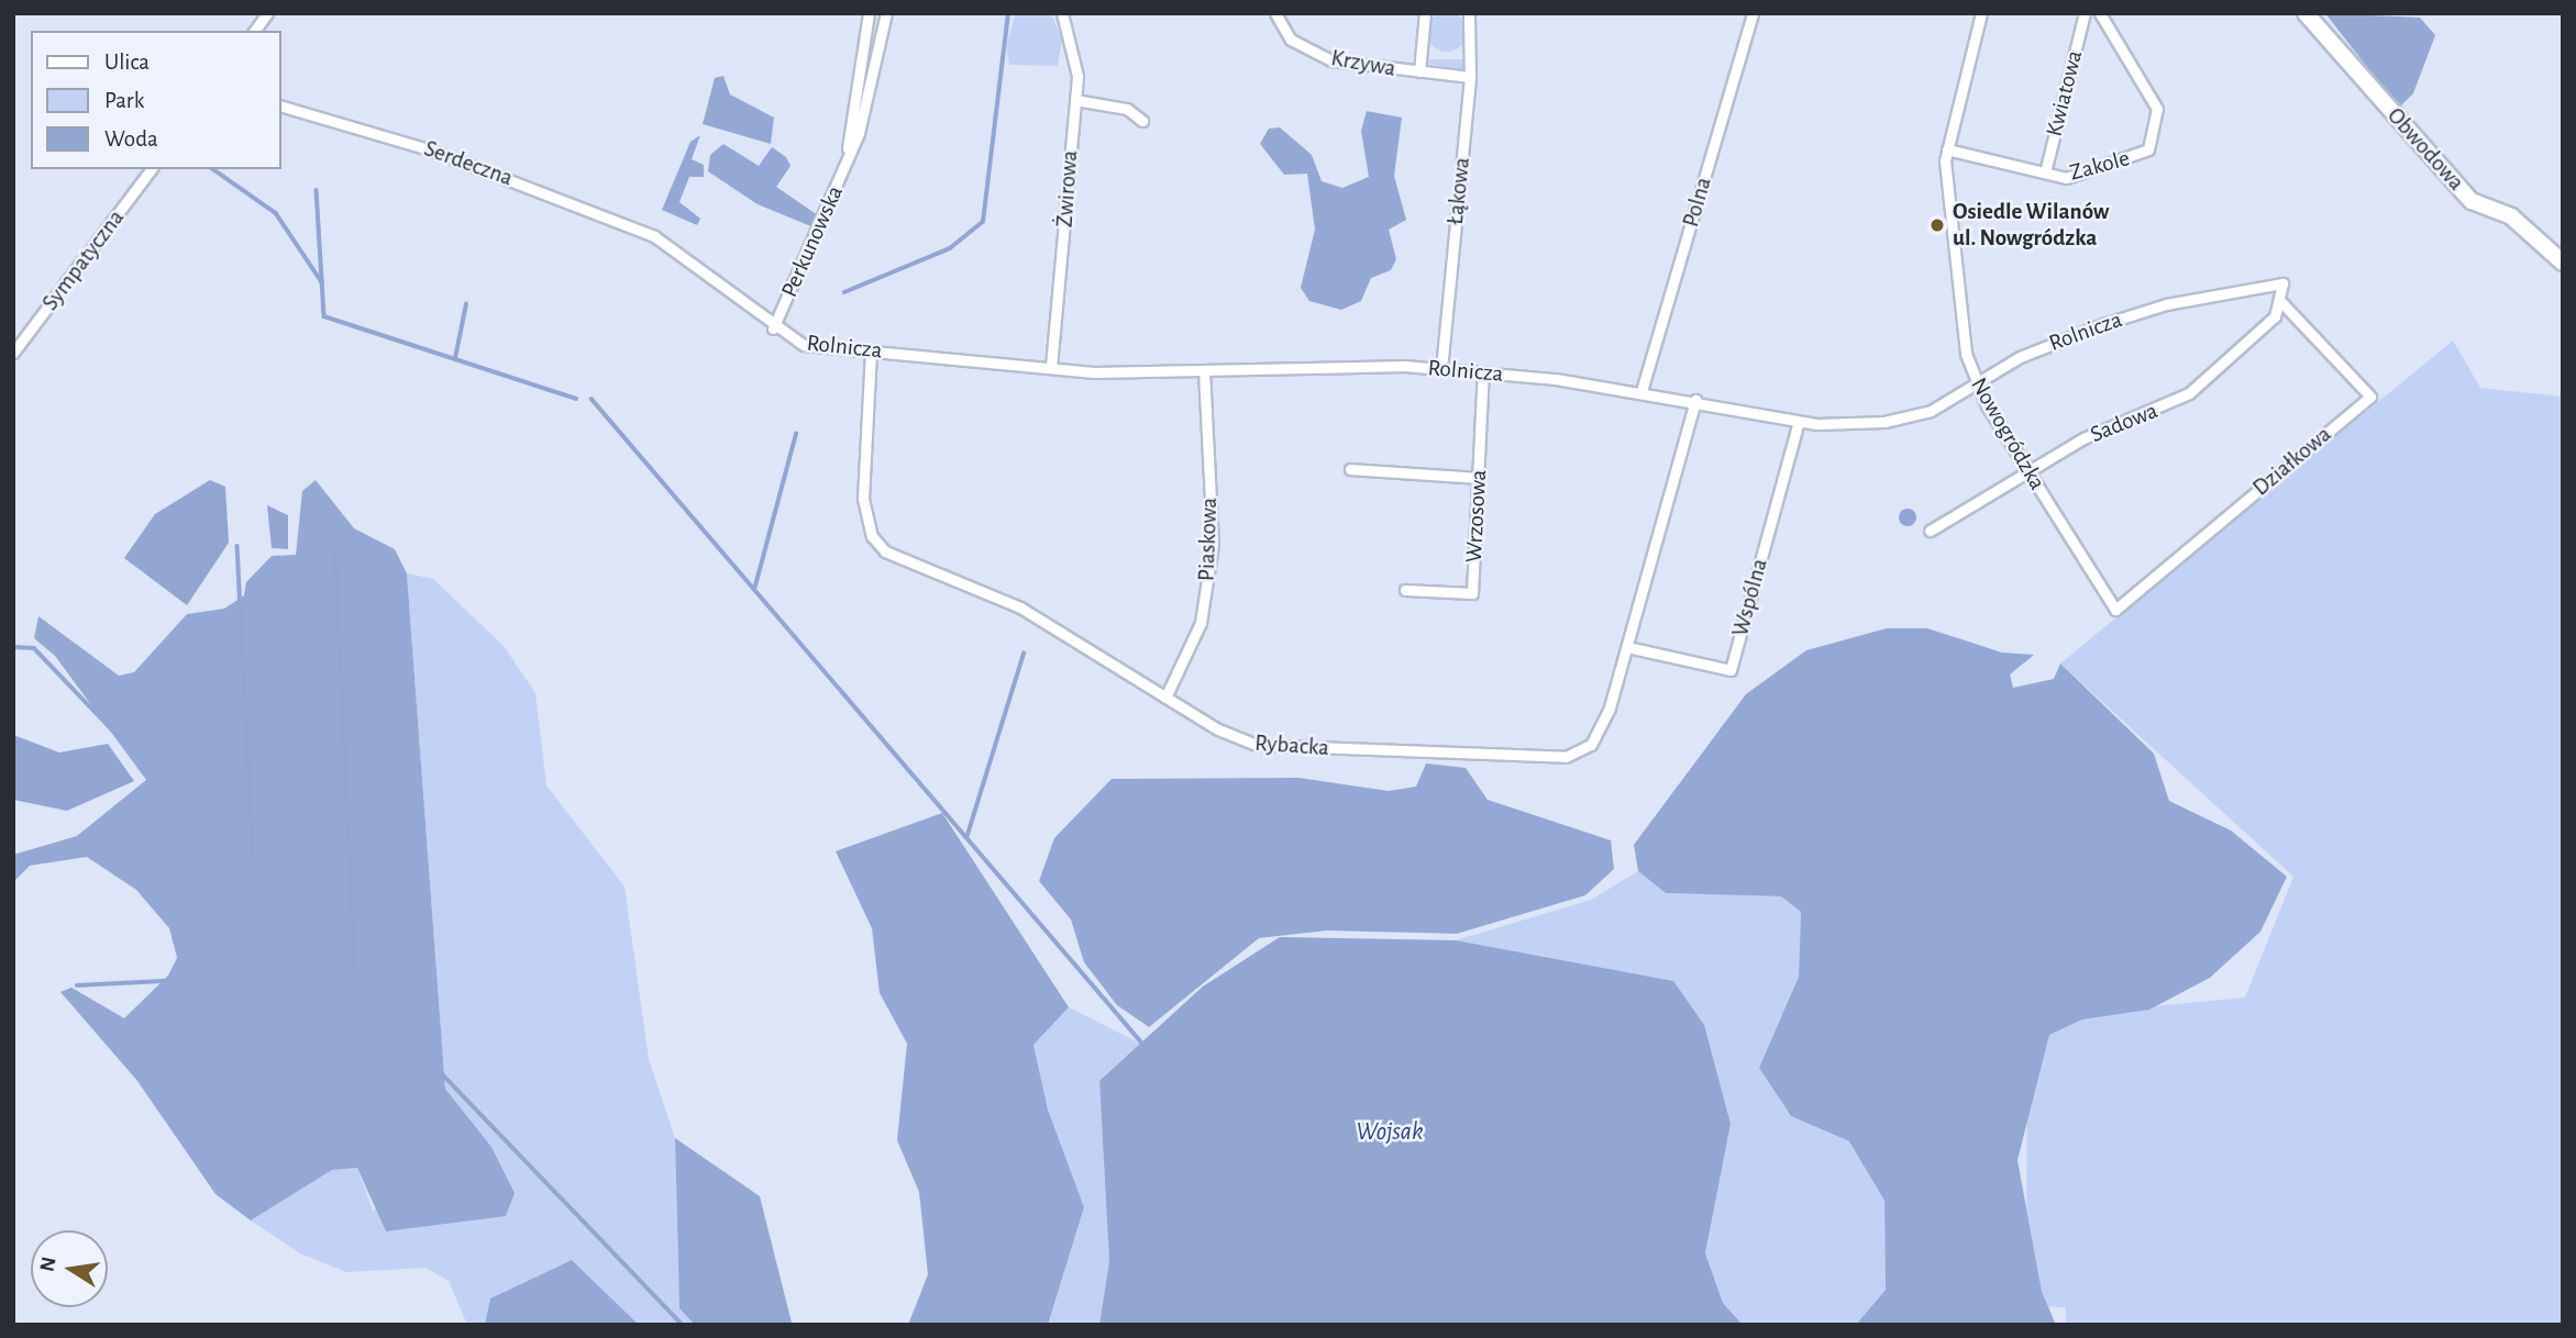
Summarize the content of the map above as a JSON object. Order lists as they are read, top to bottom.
{
  "streets": {
    "main road": ["Obwodowa"],
    "street": [
      "Krzywa",
      "Kwiatowa",
      "Serdeczna",
      "Zakole",
      "Żwirowa",
      "Łąkowa",
      "Polna",
      "Perkunowska",
      "Sympatyczna",
      "Rolnicza",
      "Sadowa",
      "Nowogródzka",
      "Działkowa",
      "Wrzosowa",
      "Piaskowa",
      "Wspólna",
      "Rybacka"
    ]
  },
  "crossings": [
    ["Krzywa", "Łąkowa"],
    ["Kwiatowa", "Zakole"],
    ["Serdeczna", "Rolnicza"],
    ["Zakole", "Nowogródzka"],
    ["Żwirowa", "Rolnicza"],
    ["Łąkowa", "Rolnicza"],
    ["Polna", "Rolnicza"],
    ["Perkunowska", "Rolnicza"],
    ["Rolnicza", "Sadowa"],
    ["Rolnicza", "Nowogródzka"],
    ["Rolnicza", "Działkowa"],
    ["Rolnicza", "Wrzosowa"],
    ["Rolnicza", "Piaskowa"],
    ["Rolnicza", "Wspólna"],
    ["Rolnicza", "Rybacka"],
    ["Sadowa", "Nowogródzka"],
    ["Sadowa", "Działkowa"],
    ["Nowogródzka", "Działkowa"],
    ["Piaskowa", "Rybacka"],
    ["Wspólna", "Rybacka"]
  ],
  "water": ["Wojsak"],
  "places": ["Osiedle Wilanów ul. Nowgródzka"],
  "legend": ["Ulica", "Park", "Woda"],
  "north": "left"
}
